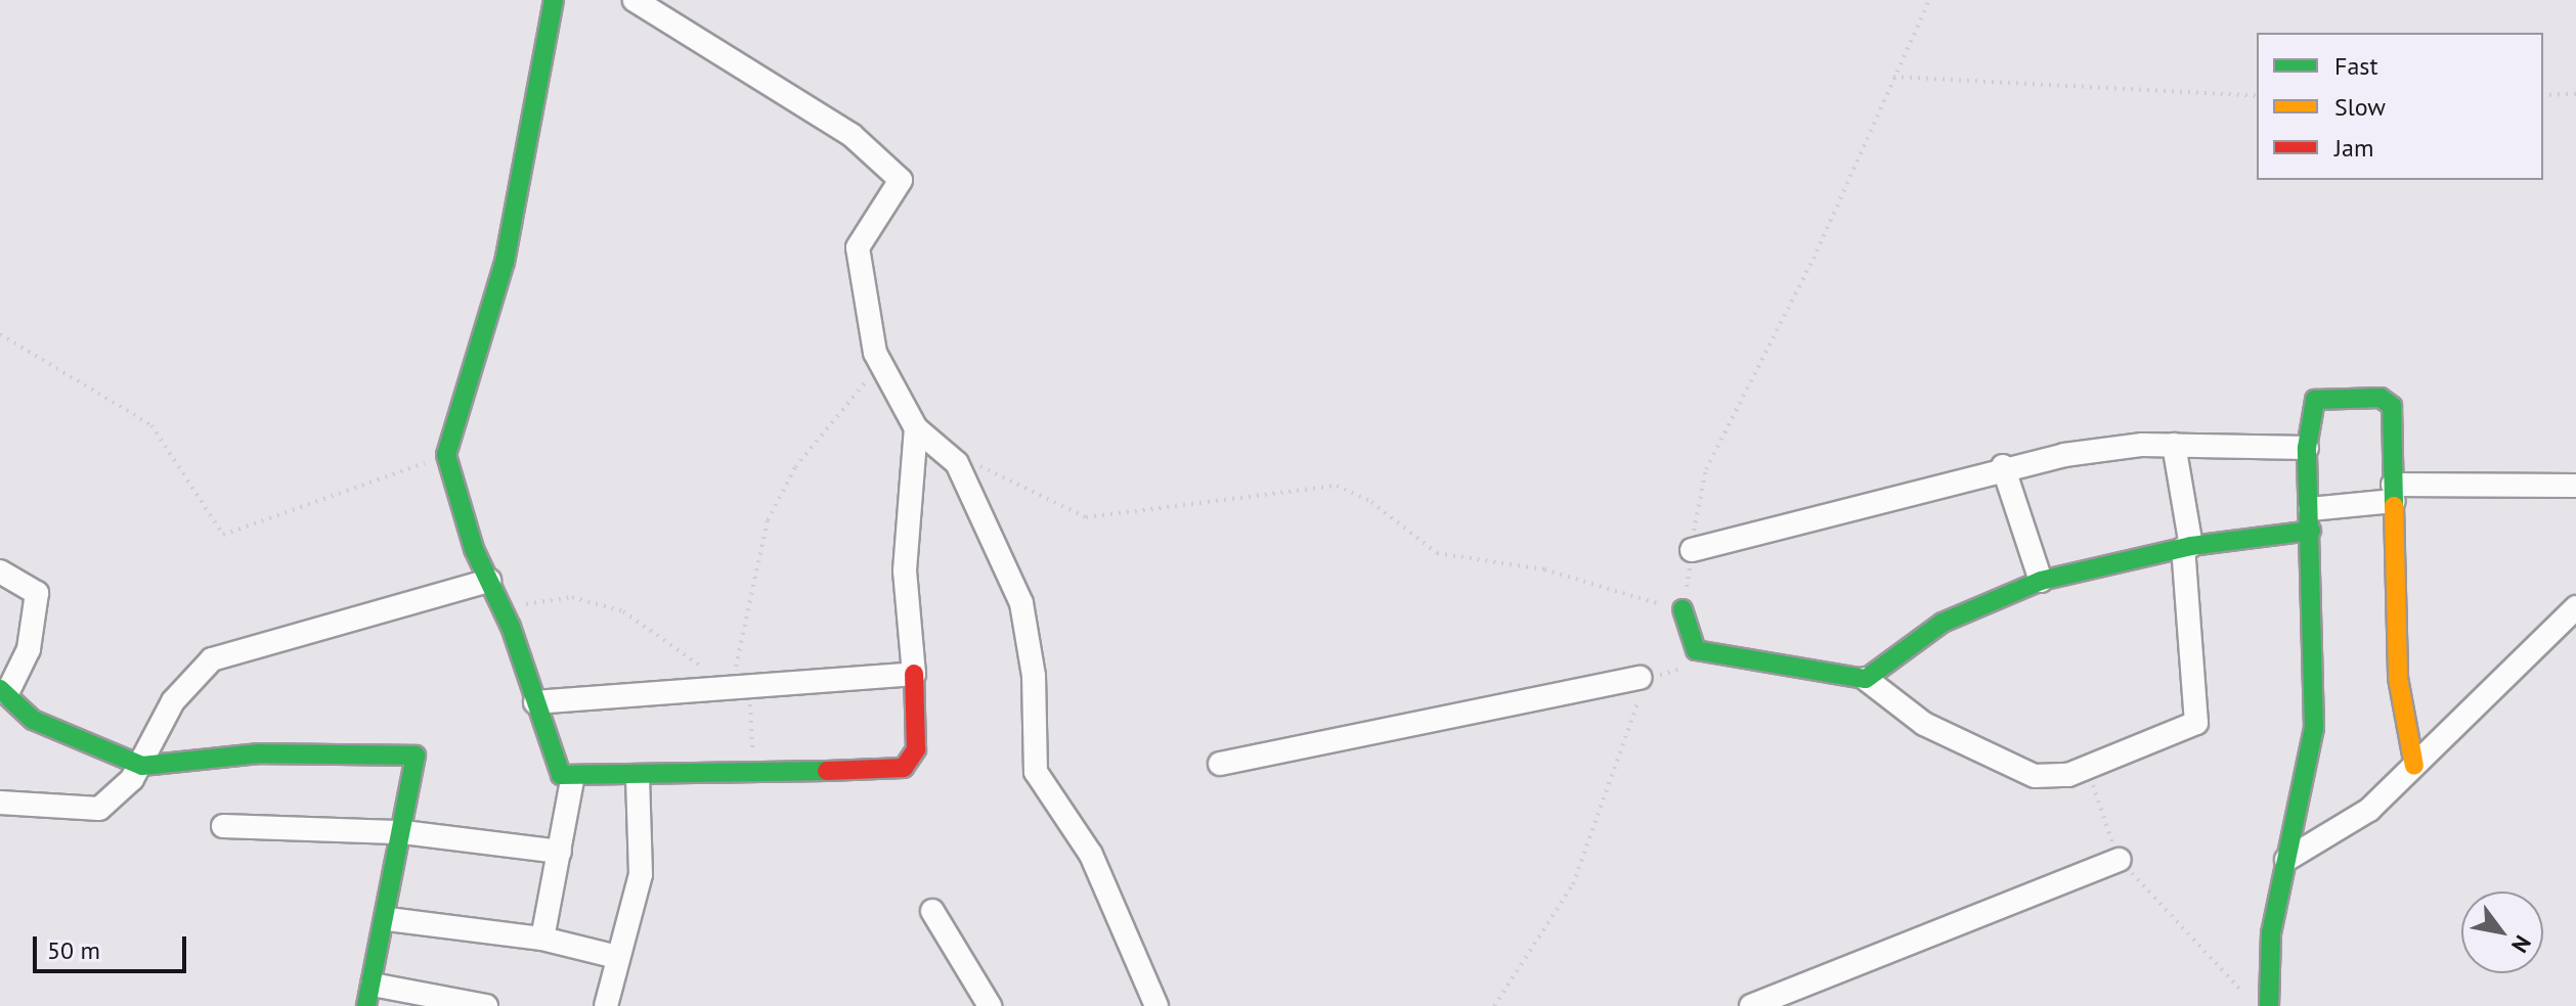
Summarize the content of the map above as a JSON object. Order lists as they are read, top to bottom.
{
  "legend": ["Fast", "Slow", "Jam"],
  "scale_bar": "50 m",
  "north": "bottom right"
}
